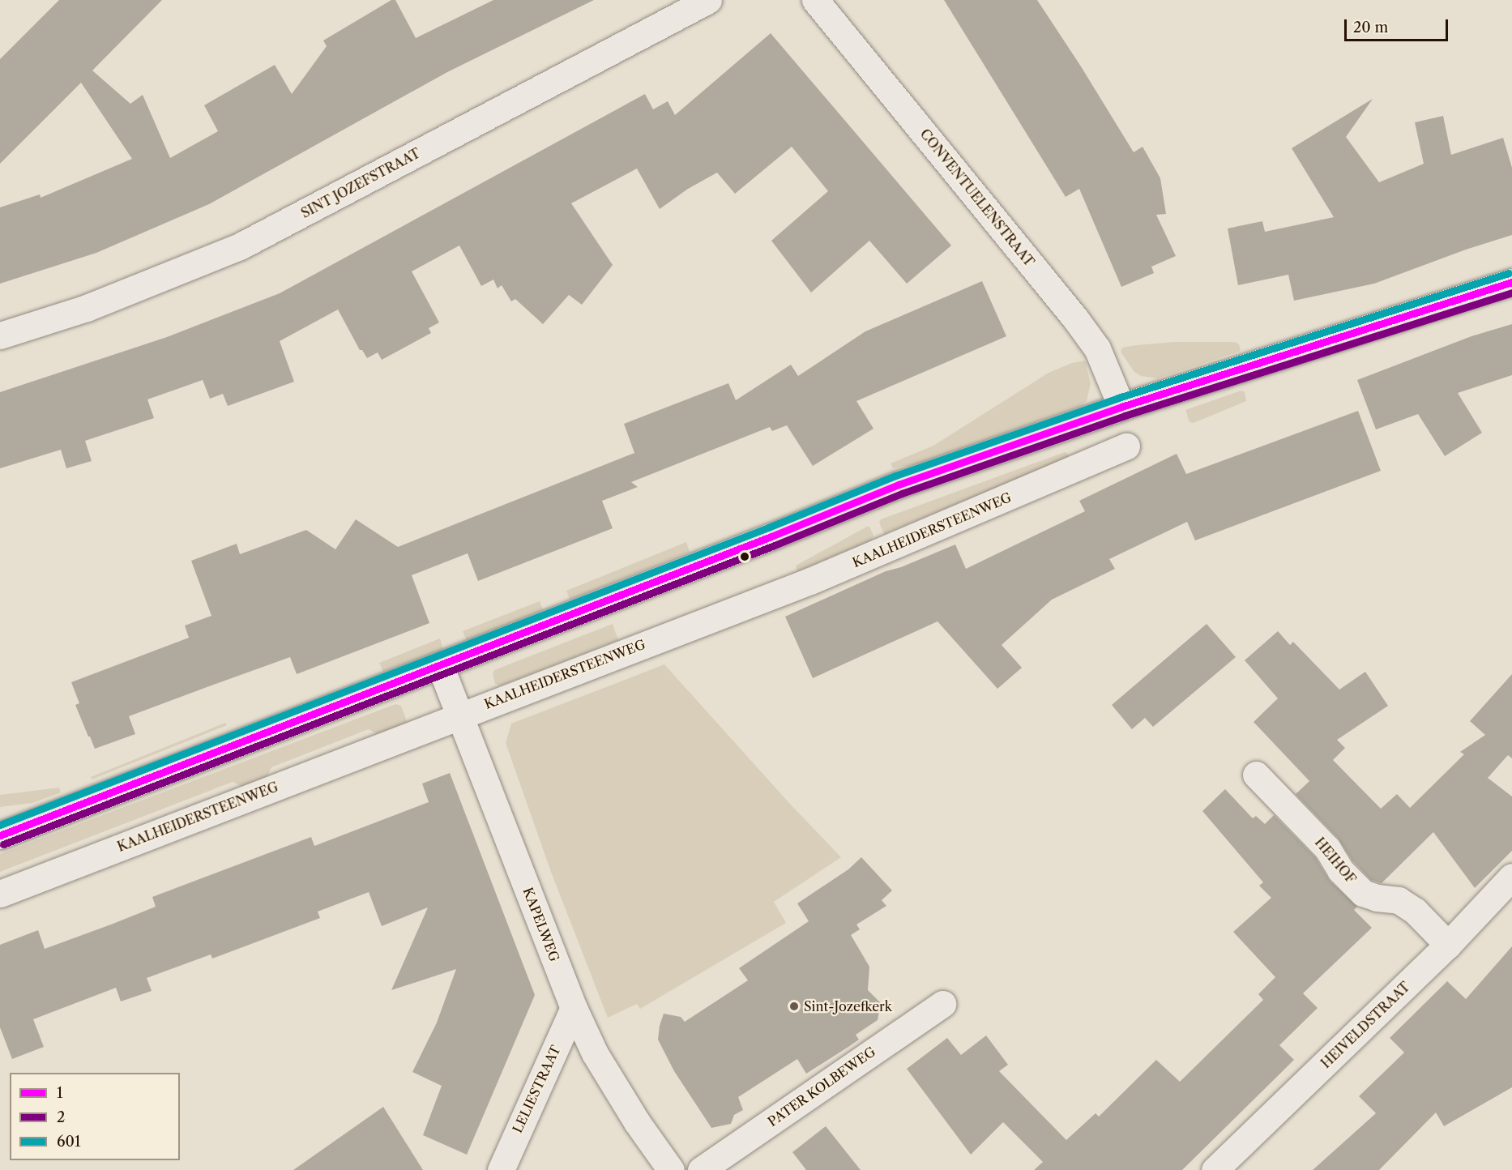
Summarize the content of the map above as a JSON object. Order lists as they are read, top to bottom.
{
  "streets": {
    "street": [
      "SINT JOZEFSTRAAT",
      "CONVENTUELENSTRAAT",
      "KAALHEIDERSTEENWEG",
      "HEIHOF",
      "KAPELWEG",
      "HEIVELDSTRAAT",
      "PATER KOLBEWEG",
      "LELIESTRAAT"
    ]
  },
  "crossings": [
    ["KAALHEIDERSTEENWEG", "KAPELWEG"],
    ["HEIHOF", "HEIVELDSTRAAT"],
    ["KAPELWEG", "LELIESTRAAT"]
  ],
  "places": ["Sint-Jozefkerk"],
  "lines": ["transit line 601", "transit line 1", "transit line 2"],
  "legend": ["1", "2", "601"],
  "scale_bar": "20 m"
}
